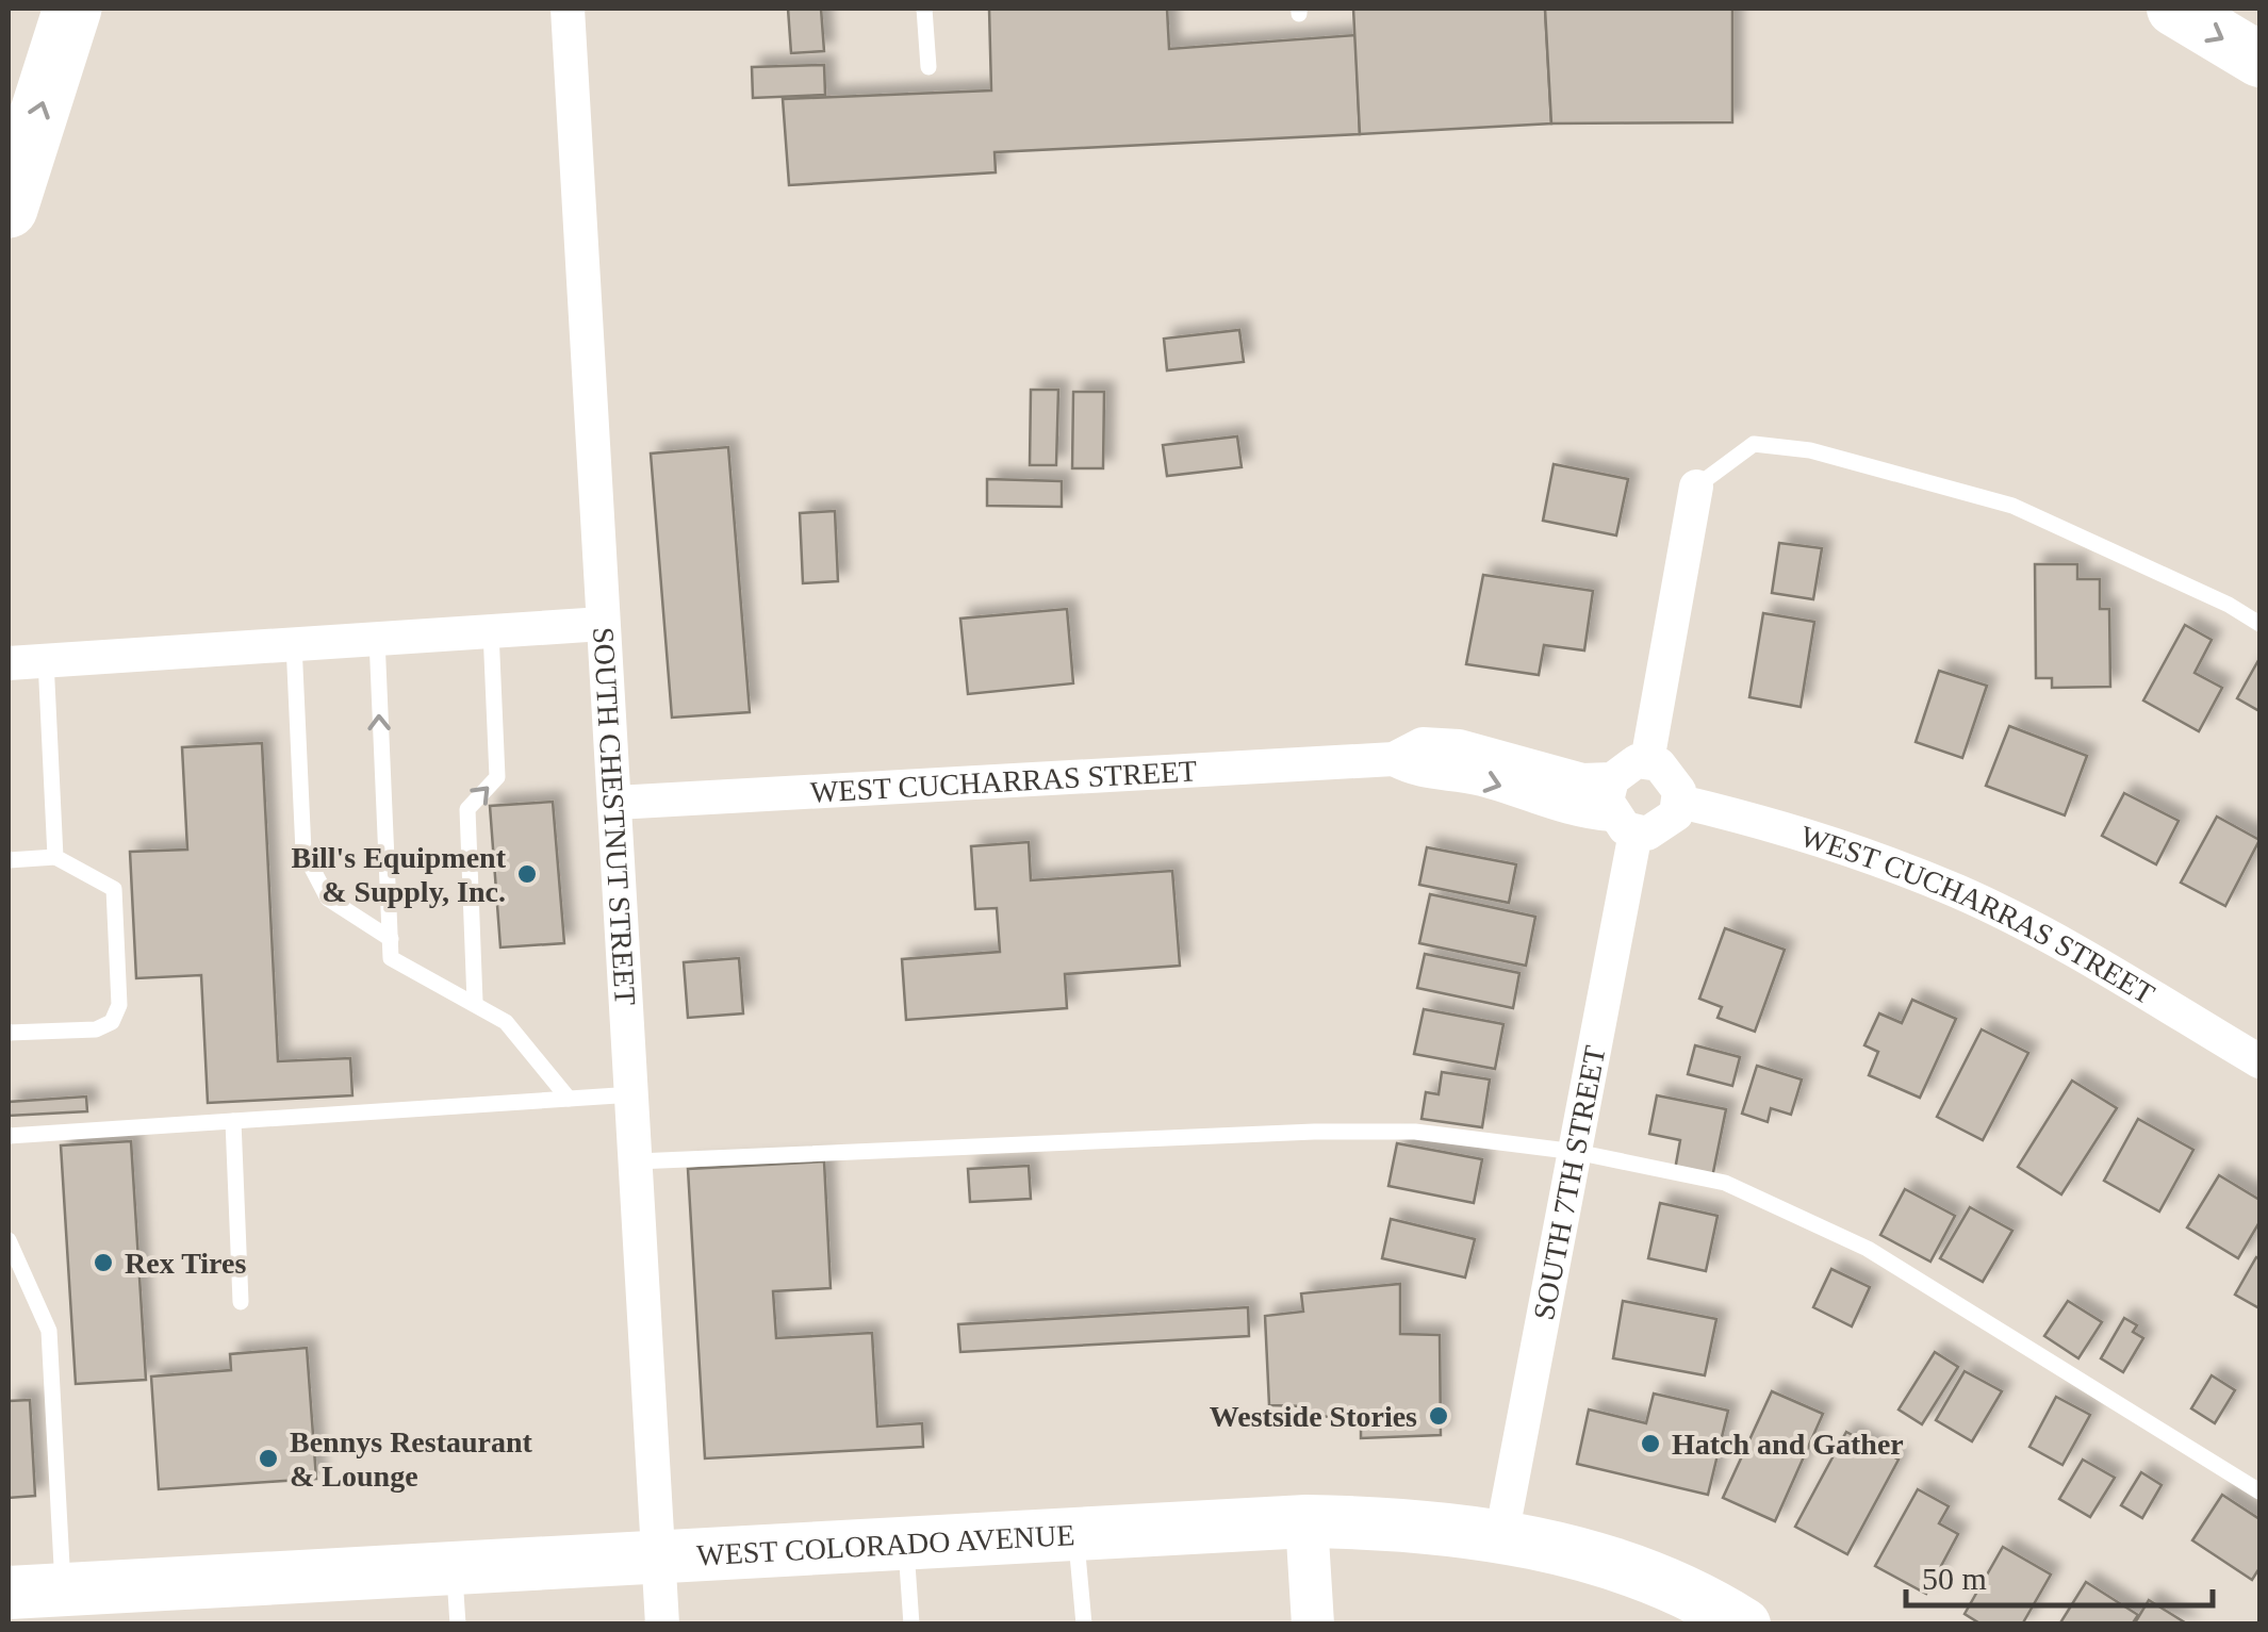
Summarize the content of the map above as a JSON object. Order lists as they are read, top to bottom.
{
  "streets": {
    "main road": ["WEST COLORADO AVENUE"],
    "street": ["WEST CUCHARRAS STREET", "SOUTH CHESTNUT STREET", "SOUTH 7TH STREET"]
  },
  "crossings": [
    ["WEST CUCHARRAS STREET", "SOUTH CHESTNUT STREET"],
    ["WEST CUCHARRAS STREET", "SOUTH 7TH STREET"],
    ["SOUTH CHESTNUT STREET", "WEST COLORADO AVENUE"],
    ["SOUTH 7TH STREET", "WEST COLORADO AVENUE"]
  ],
  "places": [
    "Bill's Equipment & Supply, Inc.",
    "Rex Tires",
    "Westside Stories",
    "Hatch and Gather",
    "Bennys Restaurant & Lounge"
  ],
  "scale_bar": "50 m"
}
